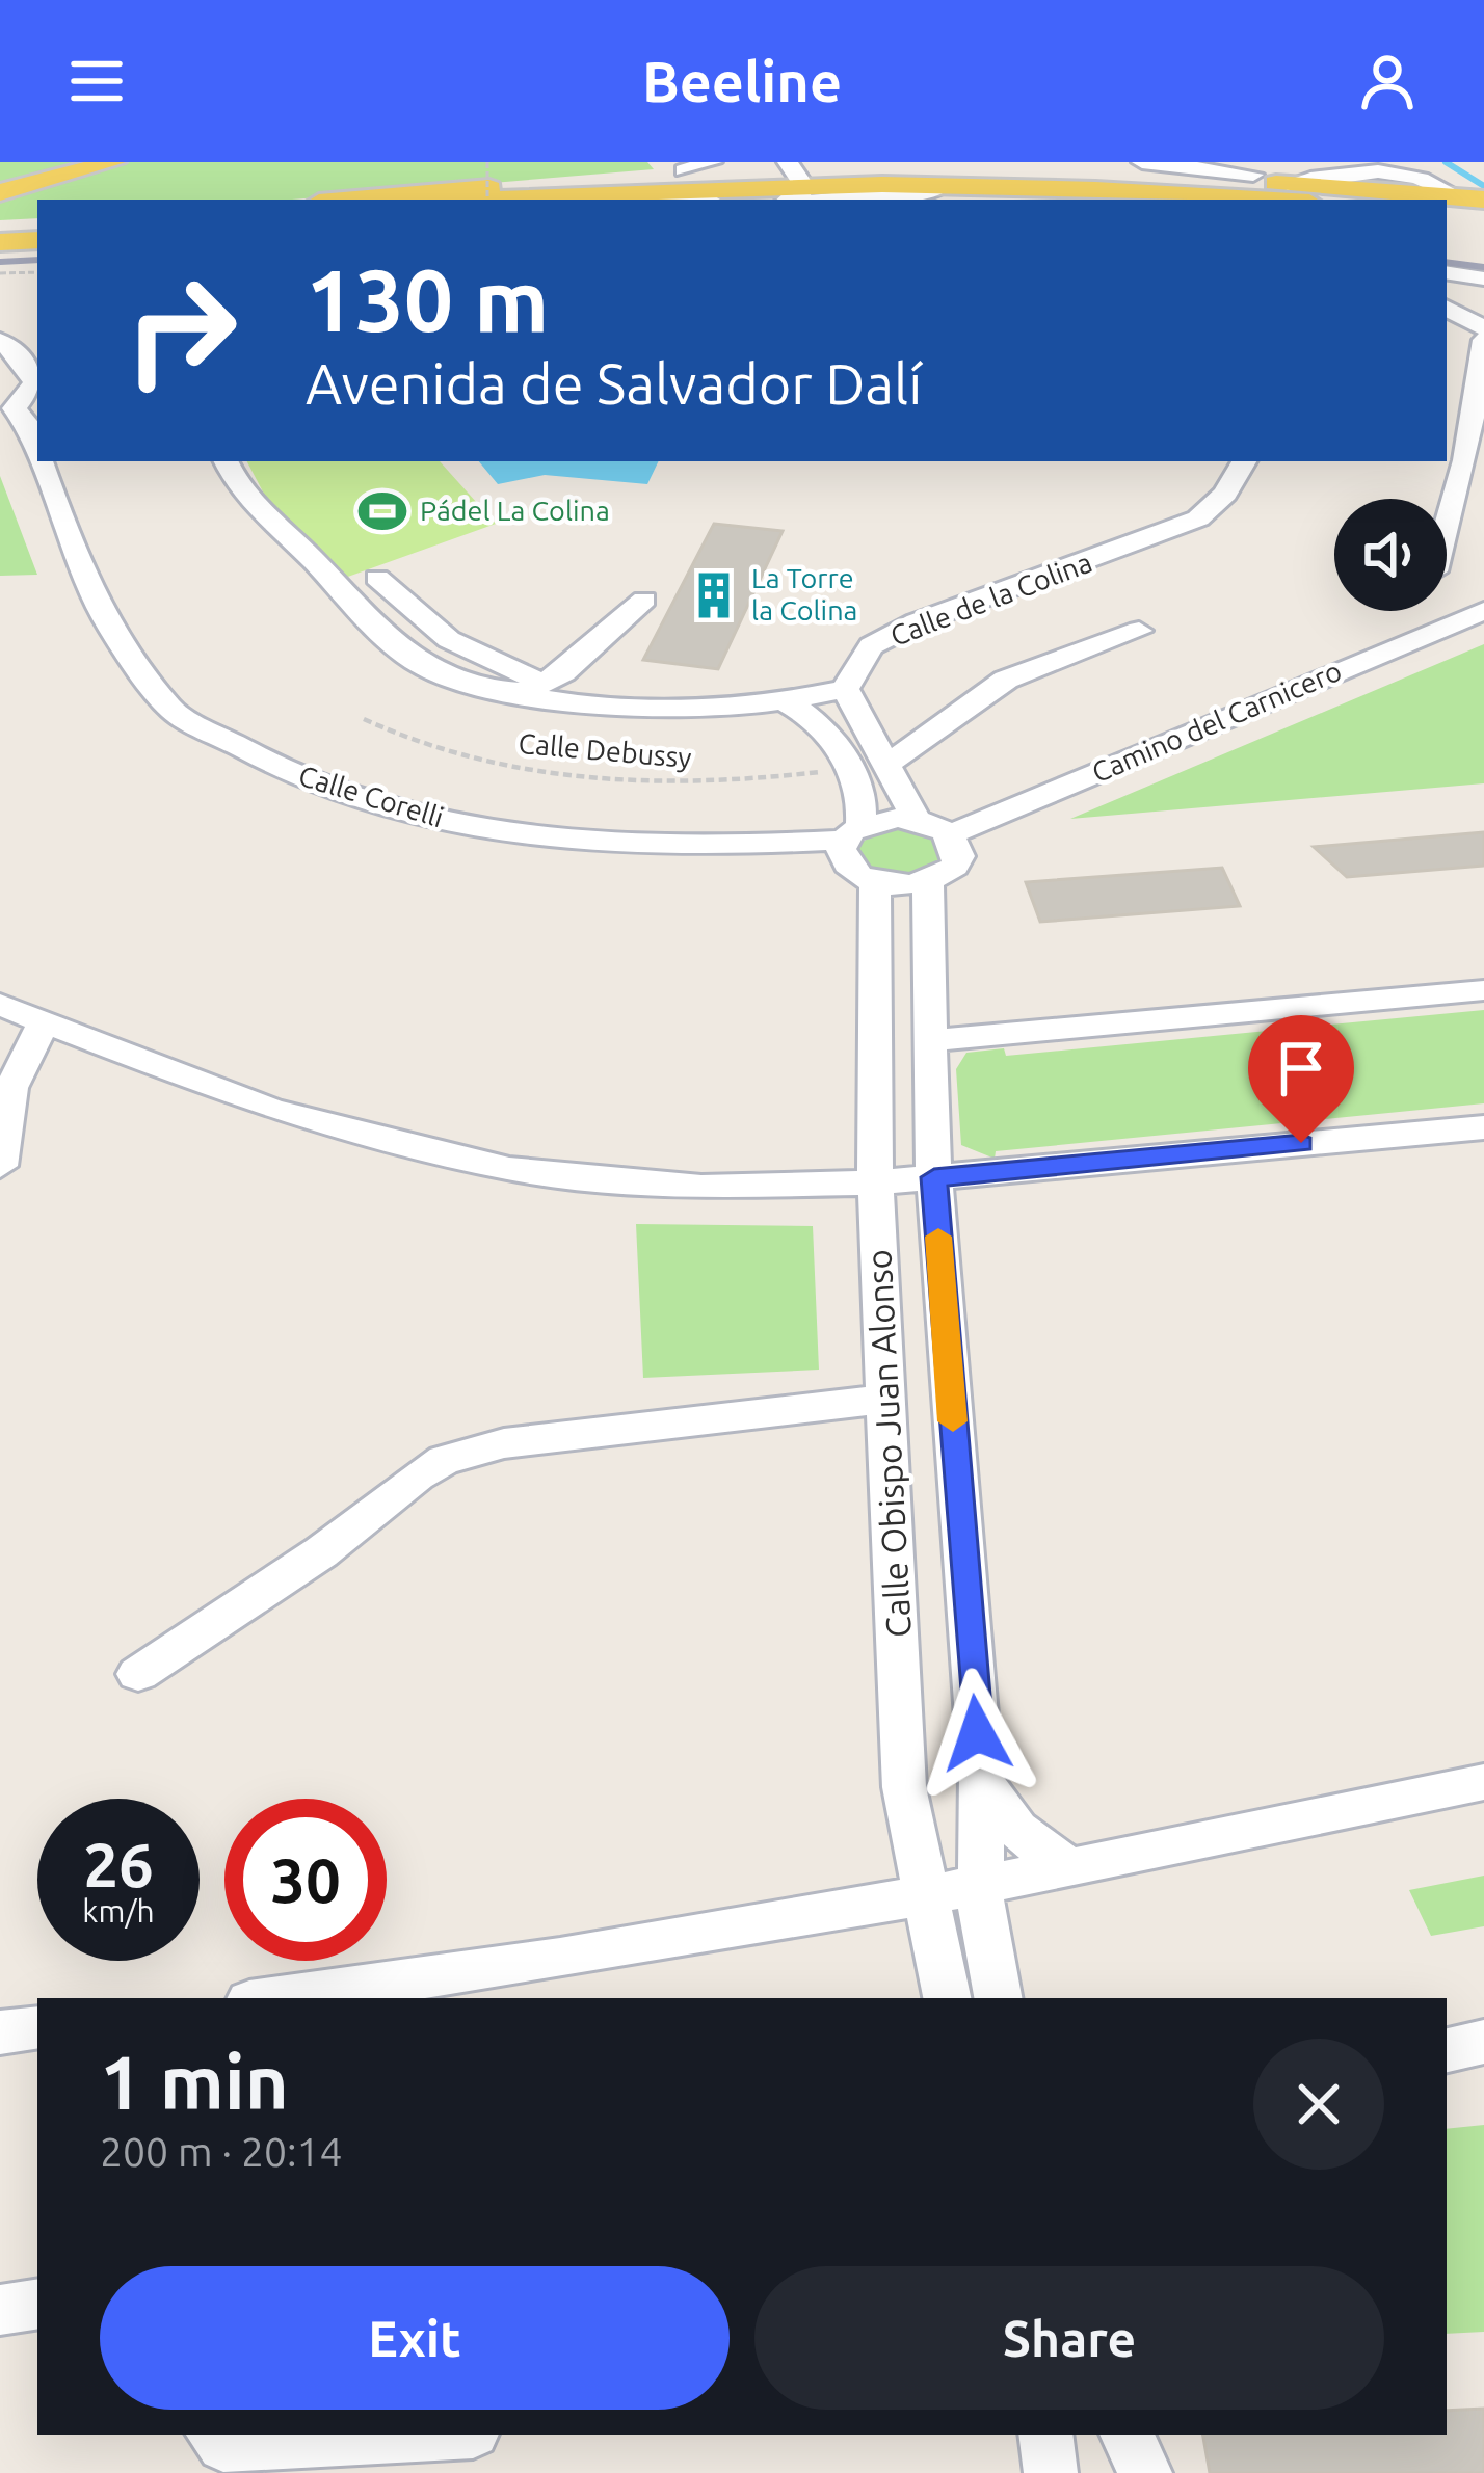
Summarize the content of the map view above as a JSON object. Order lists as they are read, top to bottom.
{
  "streets": {
    "street": [
      "Calle de la Colina",
      "Camino del Carnicero",
      "Calle Corelli",
      "Calle Obispo Juan Alonso"
    ],
    "path": ["Calle Debussy"]
  },
  "places": {
    "sports": ["Pádel La Colina"],
    "building": ["La Torre la Colina"]
  },
  "page": {
    "header": "Beeline",
    "turn": ["130 m", "Avenida de Salvador Dalí"],
    "speed": "26 km/h",
    "limit": "30",
    "heading": ["1 min", "200 m · 20:14"],
    "buttons": ["Exit", "Share"]
  }
}
